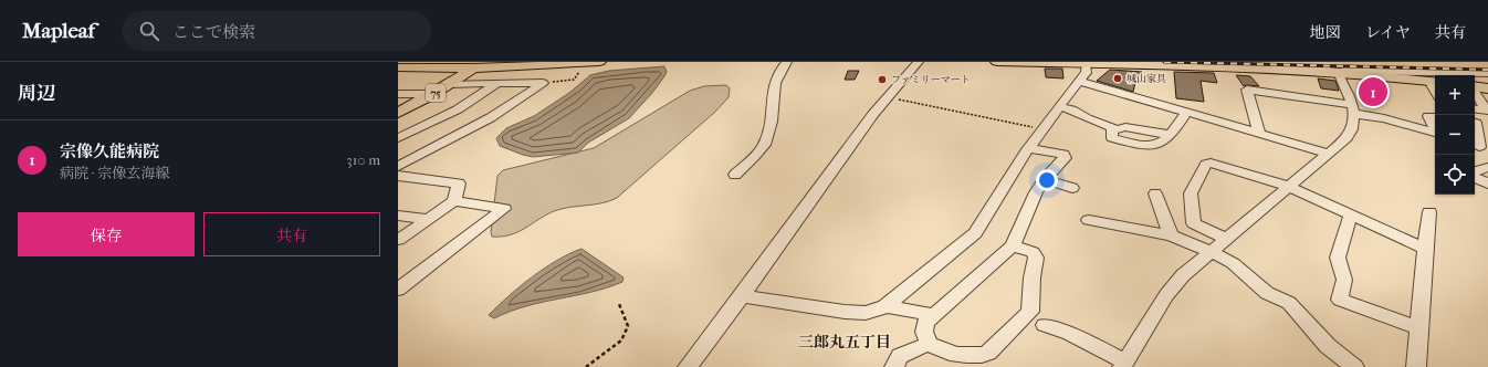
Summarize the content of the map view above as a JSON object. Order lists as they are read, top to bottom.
{
  "streets": {
    "main road": ["75"]
  },
  "districts": ["三郎丸五丁目"],
  "places": ["城山家具", "ファミリーマート"],
  "page": {
    "header": "Mapleaf",
    "search": "ここで検索",
    "nav": ["地図", "レイヤ", "共有"],
    "heading": "周辺",
    "map_buttons": ["+", "−"],
    "pins": "1",
    "list": [
      {
        "mark": "1",
        "name": "宗像久能病院",
        "note": "病院 · 宗像玄海線",
        "value": "310 m"
      }
    ],
    "buttons": ["保存", "共有"]
  }
}
